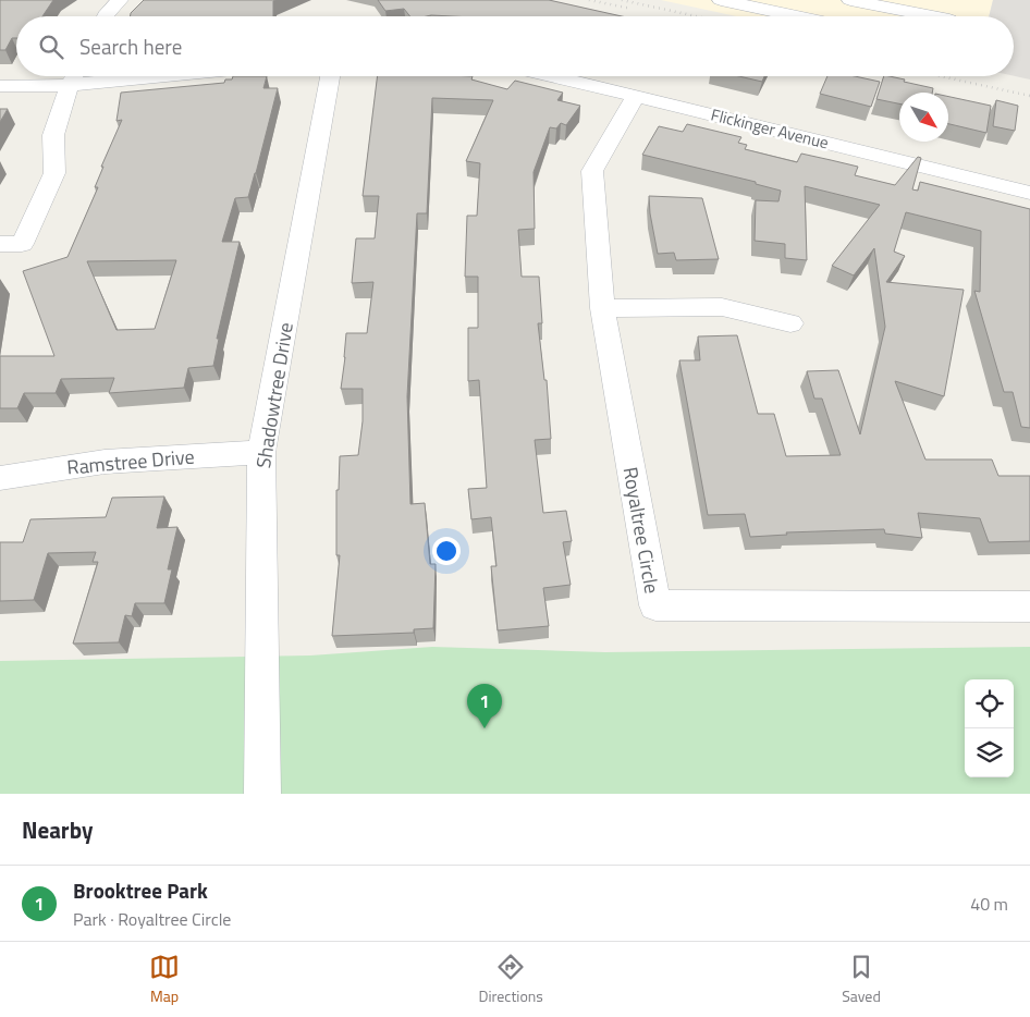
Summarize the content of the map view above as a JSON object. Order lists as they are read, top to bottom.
{
  "streets": {
    "street": [
      "Flickinger Avenue",
      "Shadowtree Drive",
      "Ramstree Drive",
      "Royaltree Circle"
    ]
  },
  "crossings": [
    ["Flickinger Avenue", "Royaltree Circle"],
    ["Shadowtree Drive", "Ramstree Drive"]
  ],
  "north": "bottom right",
  "page": {
    "search": "Search here",
    "pins": "1",
    "heading": "Nearby",
    "list": [
      {
        "mark": "1",
        "name": "Brooktree Park",
        "note": "Park · Royaltree Circle",
        "value": "40 m"
      }
    ],
    "nav": ["Map", "Directions", "Saved"]
  }
}
